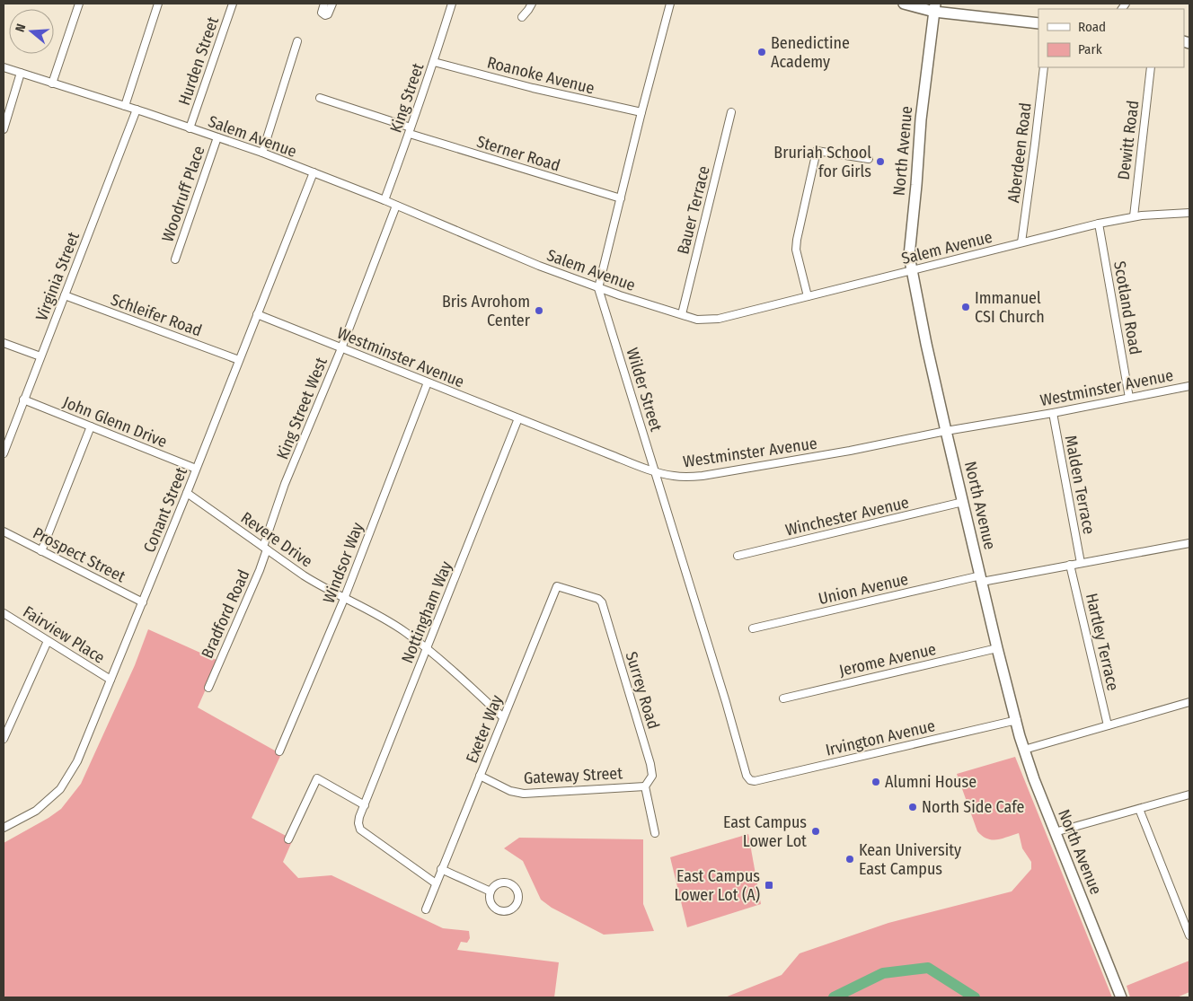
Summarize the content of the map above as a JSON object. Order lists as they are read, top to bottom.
{
  "streets": {
    "main road": ["North Avenue"],
    "street": [
      "Hurden Street",
      "Roanoke Avenue",
      "King Street",
      "Salem Avenue",
      "Dewitt Road",
      "Aberdeen Road",
      "Sterner Road",
      "Woodruff Place",
      "Bauer Terrace",
      "Virginia Street",
      "Scotland Road",
      "Schleifer Road",
      "Westminster Avenue",
      "Wilder Street",
      "King Street West",
      "John Glenn Drive",
      "Malden Terrace",
      "Conant Street",
      "Winchester Avenue",
      "Revere Drive",
      "Prospect Street",
      "Windsor Way",
      "Union Avenue",
      "Nottingham Way",
      "Bradford Road",
      "Fairview Place",
      "Hartley Terrace",
      "Jerome Avenue",
      "Surrey Road",
      "Exeter Way",
      "Irvington Avenue",
      "Gateway Street"
    ]
  },
  "crossings": [
    ["Hurden Street", "Salem Avenue"],
    ["Roanoke Avenue", "King Street"],
    ["King Street", "Salem Avenue"],
    ["King Street", "Sterner Road"],
    ["Salem Avenue", "Dewitt Road"],
    ["Salem Avenue", "North Avenue"],
    ["Salem Avenue", "Aberdeen Road"],
    ["Salem Avenue", "Woodruff Place"],
    ["Salem Avenue", "Bauer Terrace"],
    ["Salem Avenue", "Virginia Street"],
    ["Salem Avenue", "Scotland Road"],
    ["Salem Avenue", "Wilder Street"],
    ["Salem Avenue", "King Street West"],
    ["Salem Avenue", "Conant Street"],
    ["North Avenue", "Westminster Avenue"],
    ["North Avenue", "Winchester Avenue"],
    ["North Avenue", "Union Avenue"],
    ["North Avenue", "Jerome Avenue"],
    ["North Avenue", "Irvington Avenue"],
    ["Virginia Street", "Schleifer Road"],
    ["Virginia Street", "John Glenn Drive"],
    ["Scotland Road", "Westminster Avenue"],
    ["Schleifer Road", "Conant Street"],
    ["Westminster Avenue", "Wilder Street"],
    ["Westminster Avenue", "King Street West"],
    ["Westminster Avenue", "Malden Terrace"],
    ["Westminster Avenue", "Conant Street"],
    ["Westminster Avenue", "Windsor Way"],
    ["Westminster Avenue", "Nottingham Way"],
    ["Wilder Street", "Irvington Avenue"],
    ["King Street West", "Revere Drive"],
    ["King Street West", "Bradford Road"],
    ["John Glenn Drive", "Conant Street"],
    ["Malden Terrace", "Union Avenue"],
    ["Conant Street", "Revere Drive"],
    ["Conant Street", "Prospect Street"],
    ["Conant Street", "Fairview Place"],
    ["Revere Drive", "Windsor Way"],
    ["Revere Drive", "Nottingham Way"],
    ["Revere Drive", "Bradford Road"],
    ["Revere Drive", "Exeter Way"],
    ["Union Avenue", "Hartley Terrace"],
    ["Nottingham Way", "Exeter Way"],
    ["Surrey Road", "Exeter Way"],
    ["Surrey Road", "Gateway Street"],
    ["Exeter Way", "Gateway Street"]
  ],
  "places": {
    "other": [
      "Benedictine Academy",
      "Bruriah School for Girls",
      "Immanuel CSI Church",
      "Bris Avrohom Center",
      "Alumni House",
      "North Side Cafe",
      "East Campus Lower Lot",
      "Kean University East Campus"
    ],
    "transit": ["East Campus Lower Lot (A)"]
  },
  "legend": ["Road", "Park"],
  "north": "left"
}
